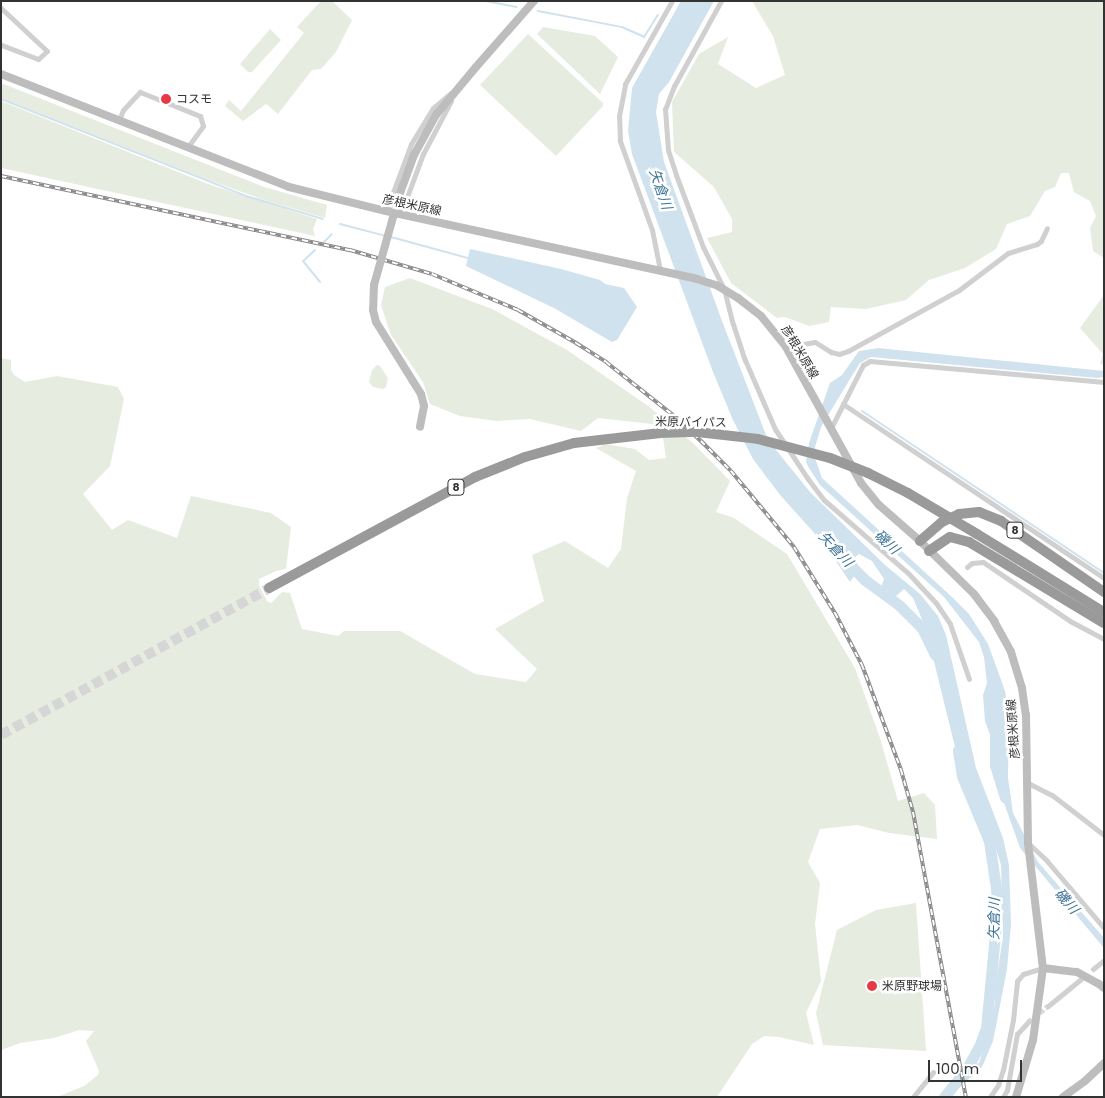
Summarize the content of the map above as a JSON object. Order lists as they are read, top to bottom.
{
  "streets": {
    "highway": ["米原バイパス", "8"],
    "main road": ["彦根米原線"]
  },
  "crossings": [
    ["彦根米原線", "8"]
  ],
  "water": ["矢倉川", "磯川"],
  "places": ["コスモ", "米原野球場"],
  "scale_bar": "100 m"
}
